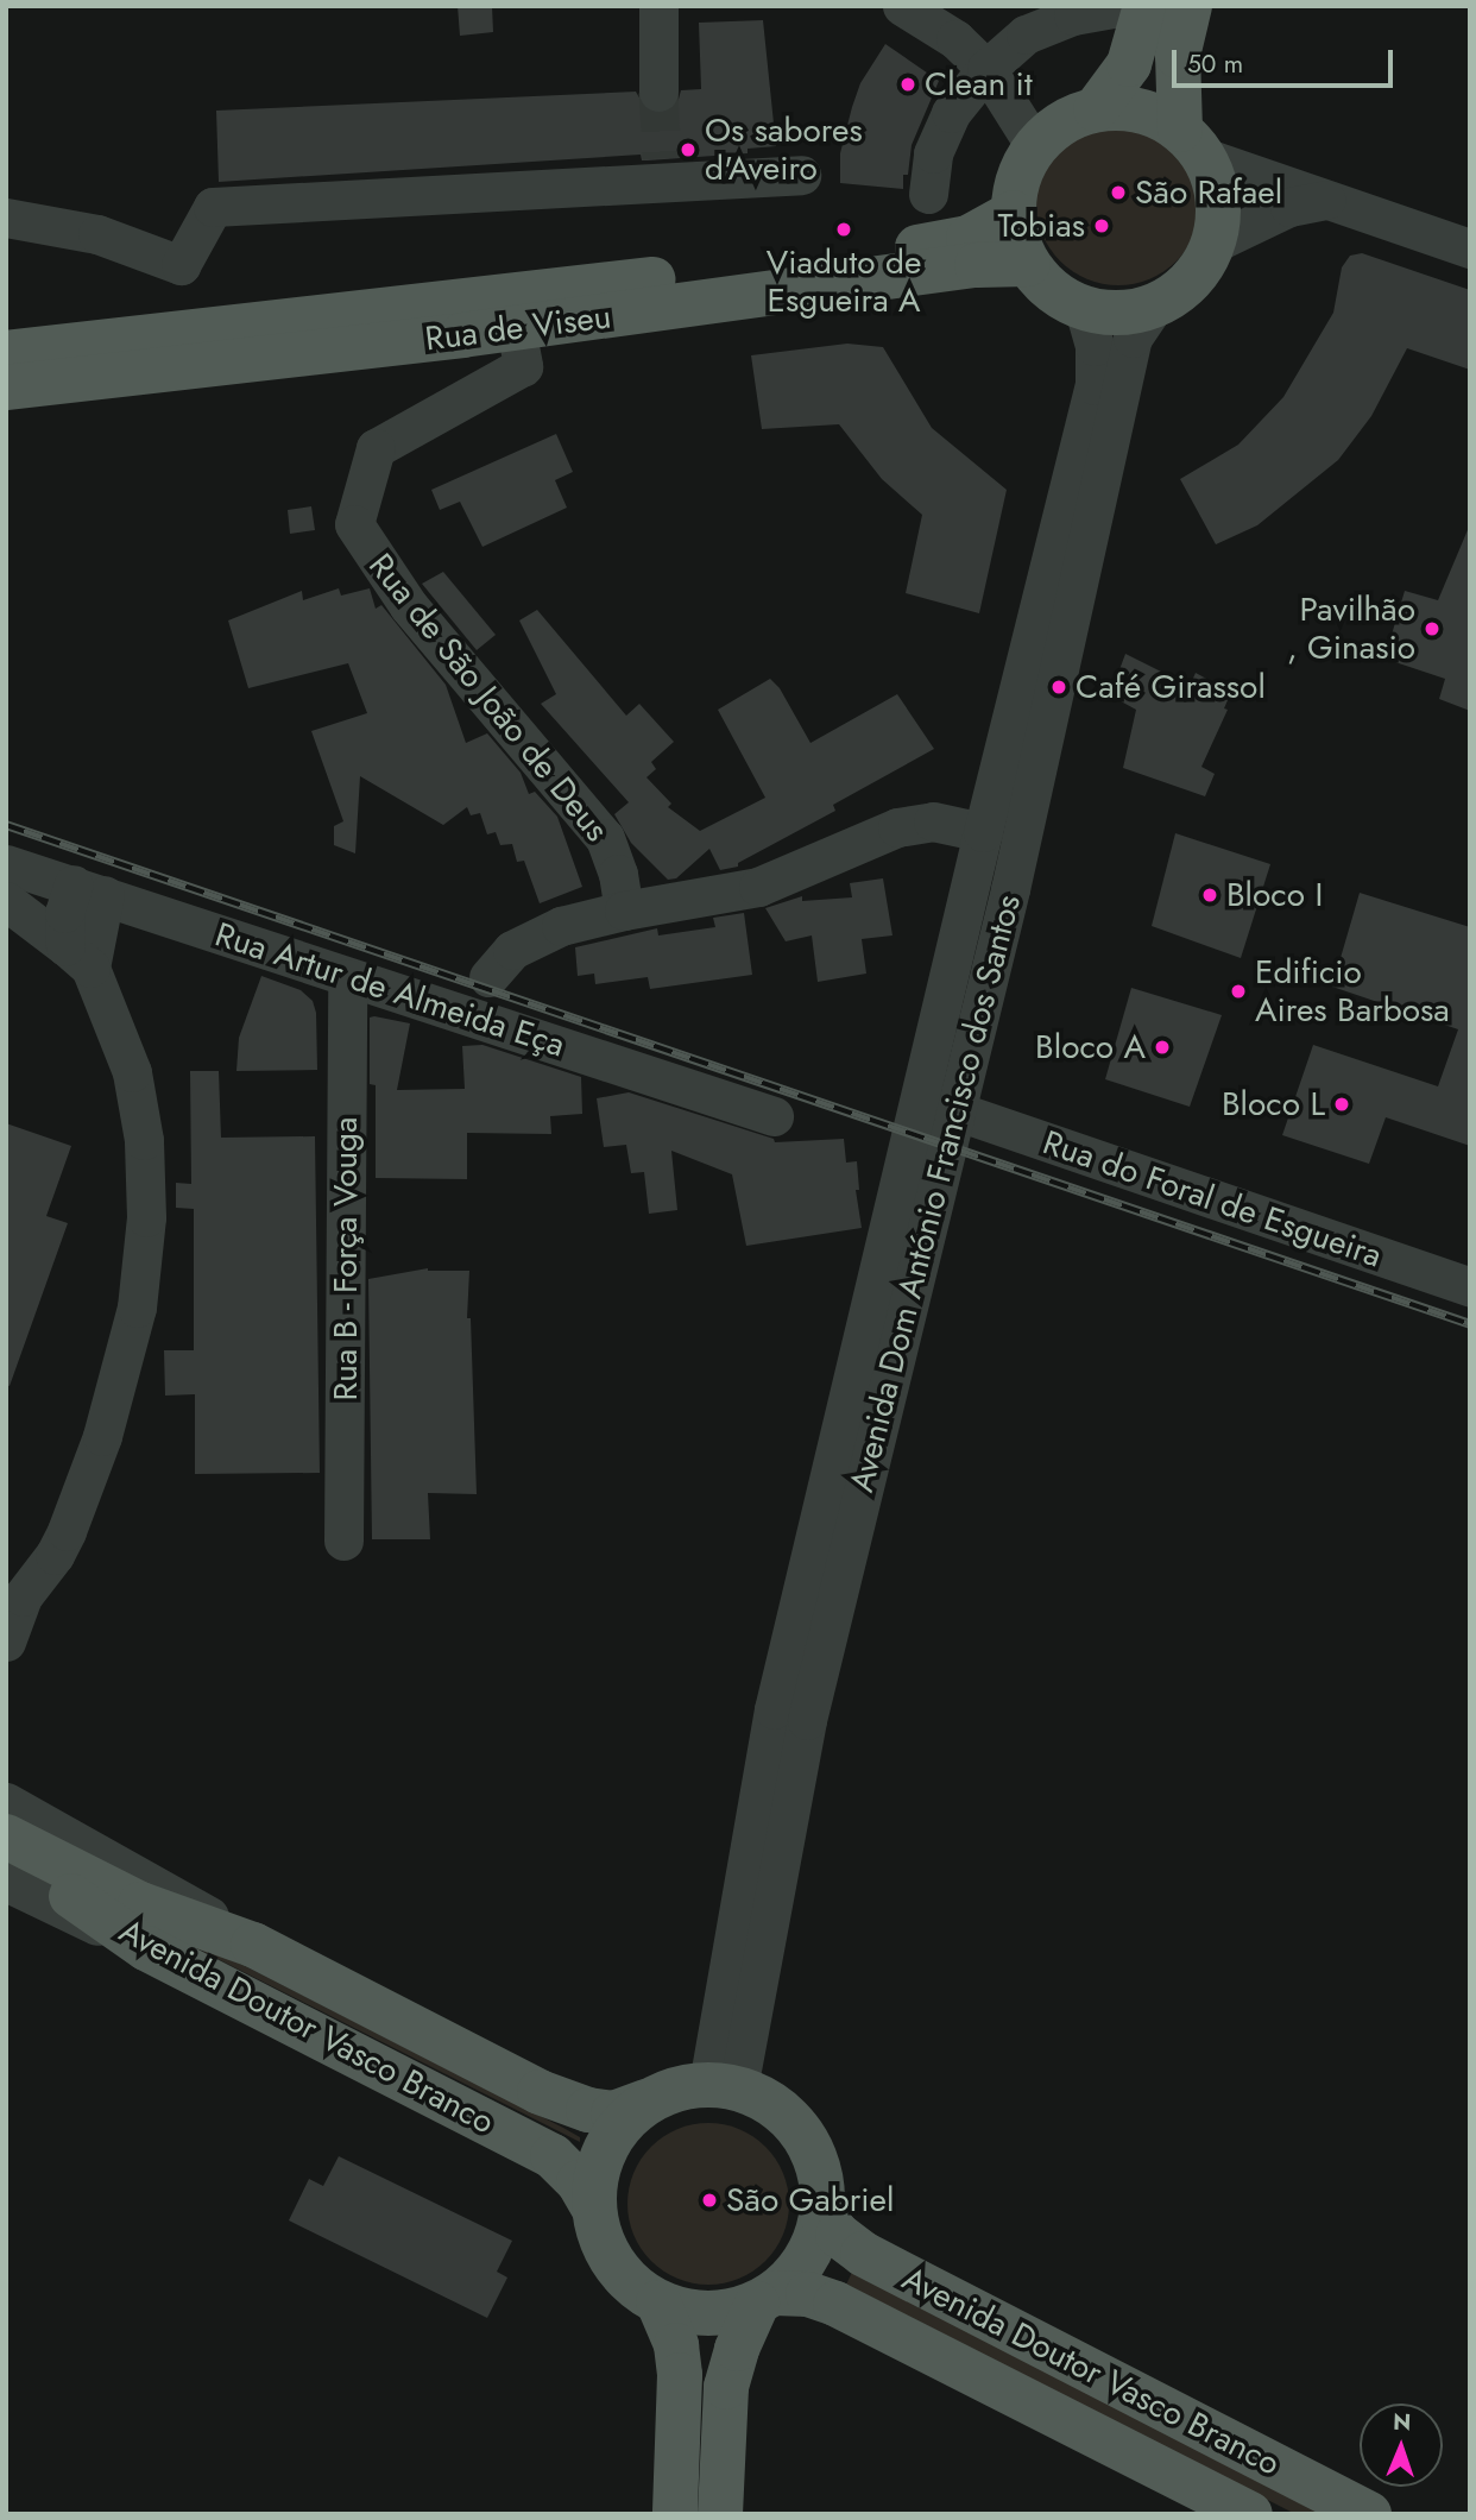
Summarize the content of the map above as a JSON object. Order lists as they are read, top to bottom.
{
  "streets": {
    "main road": ["Rua de Viseu", "Avenida Doutor Vasco Branco"],
    "street": [
      "Rua de São João de Deus",
      "Rua Artur de Almeida Eça",
      "Avenida Dom António Francisco dos Santos",
      "Rua do Foral de Esgueira",
      "Rua B - Força Vouga"
    ]
  },
  "crossings": [
    ["Rua de Viseu", "Rua de São João de Deus"],
    ["Rua de Viseu", "Avenida Dom António Francisco dos Santos"],
    ["Rua Artur de Almeida Eça", "Rua B - Força Vouga"],
    ["Avenida Dom António Francisco dos Santos", "Rua do Foral de Esgueira"],
    ["Avenida Dom António Francisco dos Santos", "Avenida Doutor Vasco Branco"]
  ],
  "places": [
    "Clean it",
    "Os sabores d'Aveiro",
    "São Rafael",
    "Tobias",
    "Viaduto de Esgueira A",
    "Pavilhão , Ginasio",
    "Café Girassol",
    "Bloco I",
    "Edificio Aires Barbosa",
    "Bloco A",
    "Bloco L",
    "São Gabriel"
  ],
  "scale_bar": "50 m",
  "north": "top"
}
